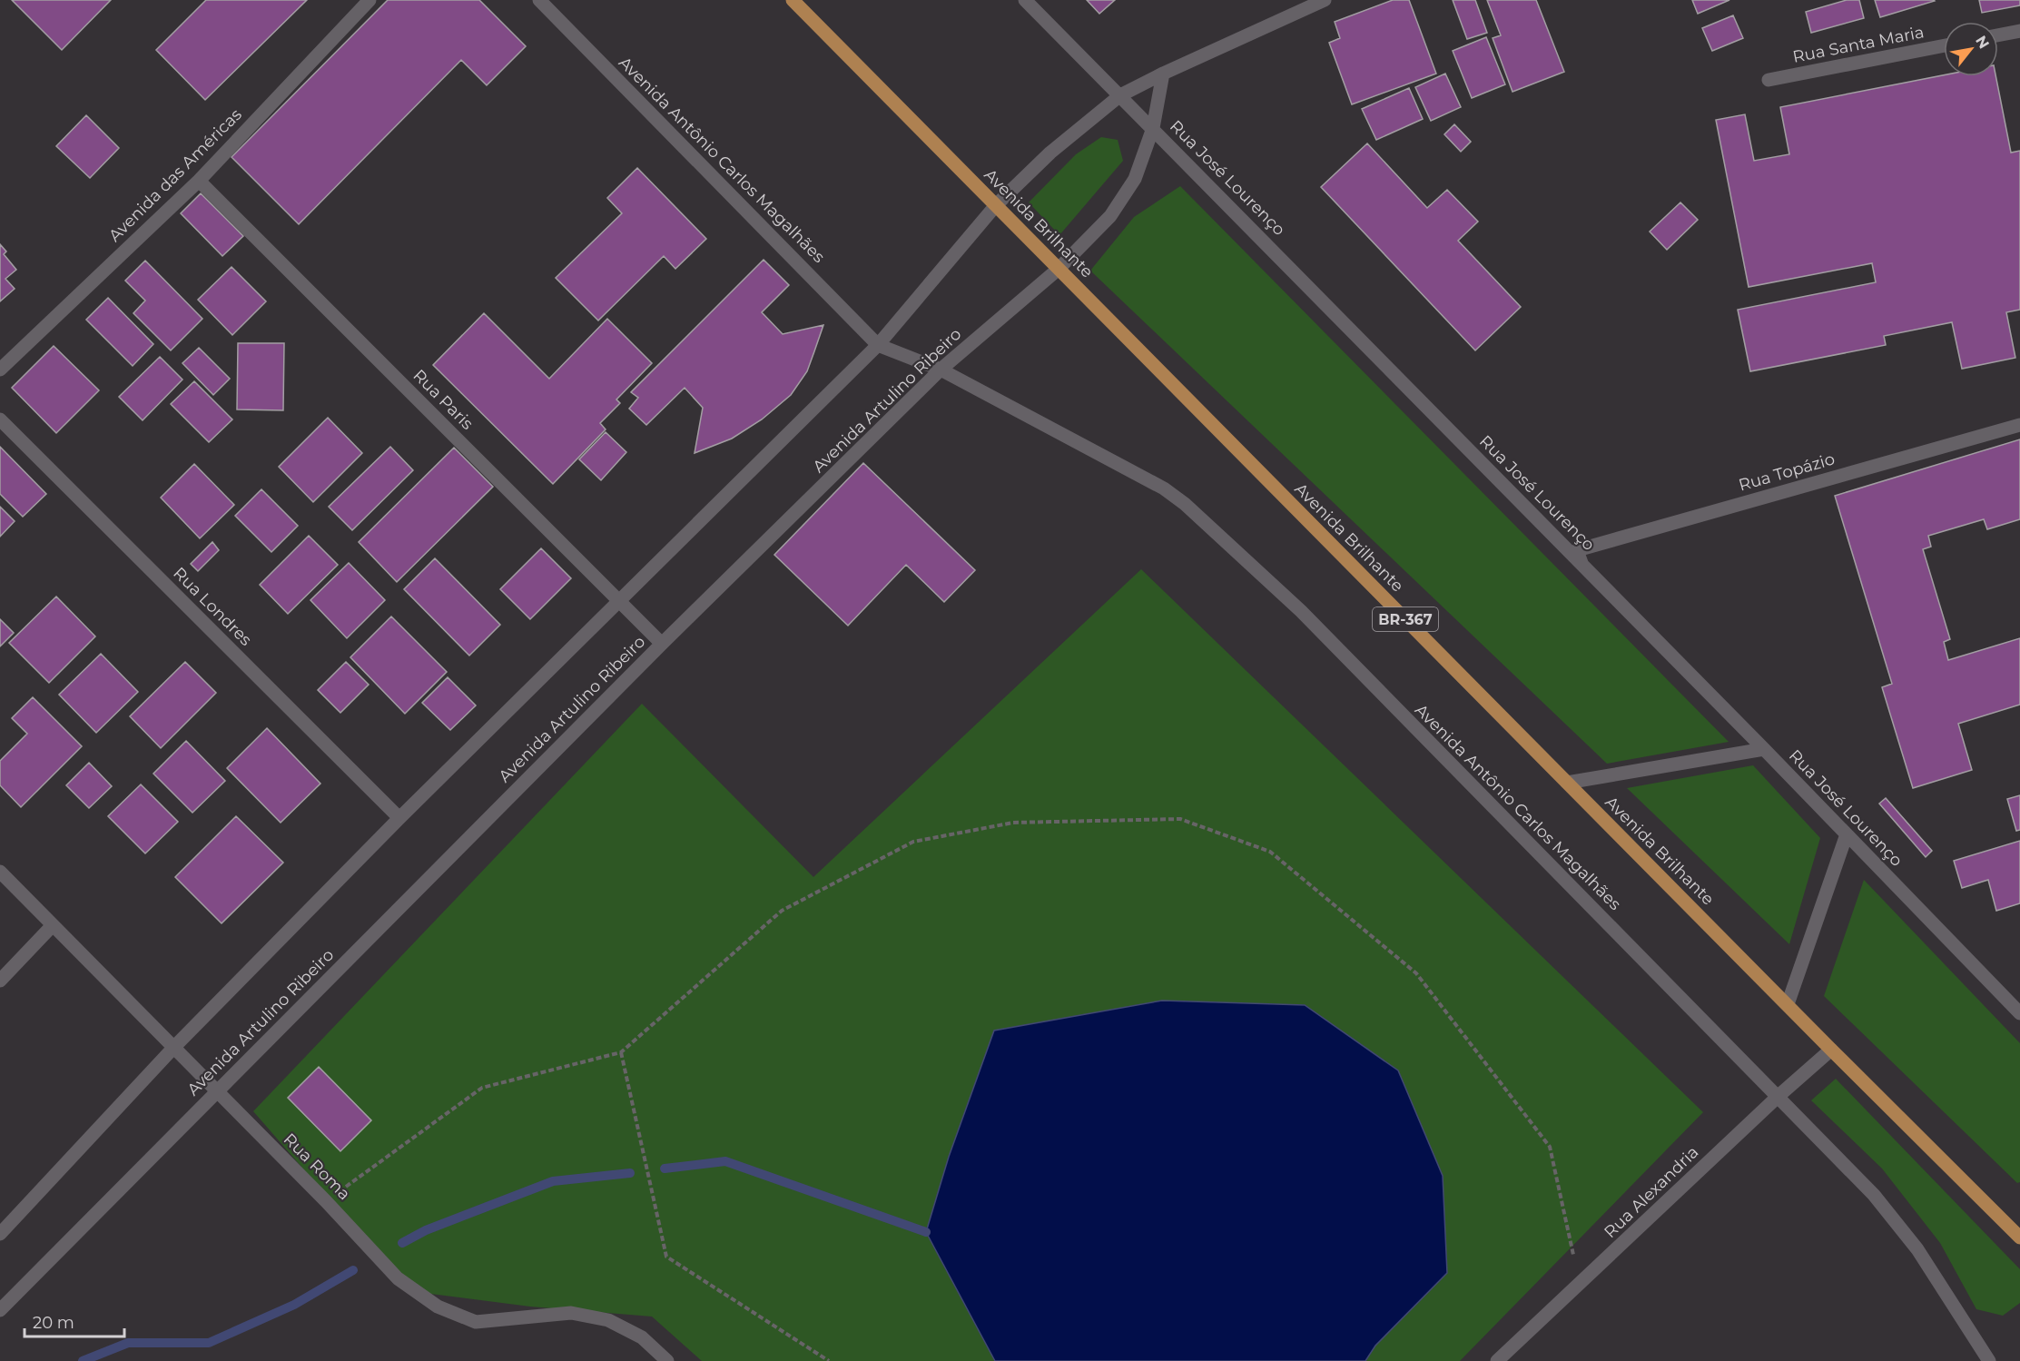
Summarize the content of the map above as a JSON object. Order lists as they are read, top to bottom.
{
  "streets": {
    "main road": ["Avenida Brilhante", "BR-367"],
    "street": [
      "Rua Santa Maria",
      "Avenida Antônio Carlos Magalhães",
      "Avenida das Américas",
      "Rua José Lourenço",
      "Rua Paris",
      "Avenida Artulino Ribeiro",
      "Rua Topázio",
      "Rua Londres",
      "Rua Roma",
      "Rua Alexandria"
    ]
  },
  "crossings": [
    ["Avenida Antônio Carlos Magalhães", "Avenida Artulino Ribeiro"],
    ["Avenida Antônio Carlos Magalhães", "Rua Alexandria"],
    ["Avenida das Américas", "Rua Paris"],
    ["Rua José Lourenço", "Avenida Artulino Ribeiro"],
    ["Rua José Lourenço", "Rua Topázio"],
    ["Avenida Brilhante", "Avenida Artulino Ribeiro"],
    ["Avenida Brilhante", "Rua Alexandria"],
    ["Rua Paris", "Avenida Artulino Ribeiro"],
    ["Avenida Artulino Ribeiro", "Rua Roma"]
  ],
  "scale_bar": "20 m",
  "north": "top right"
}
